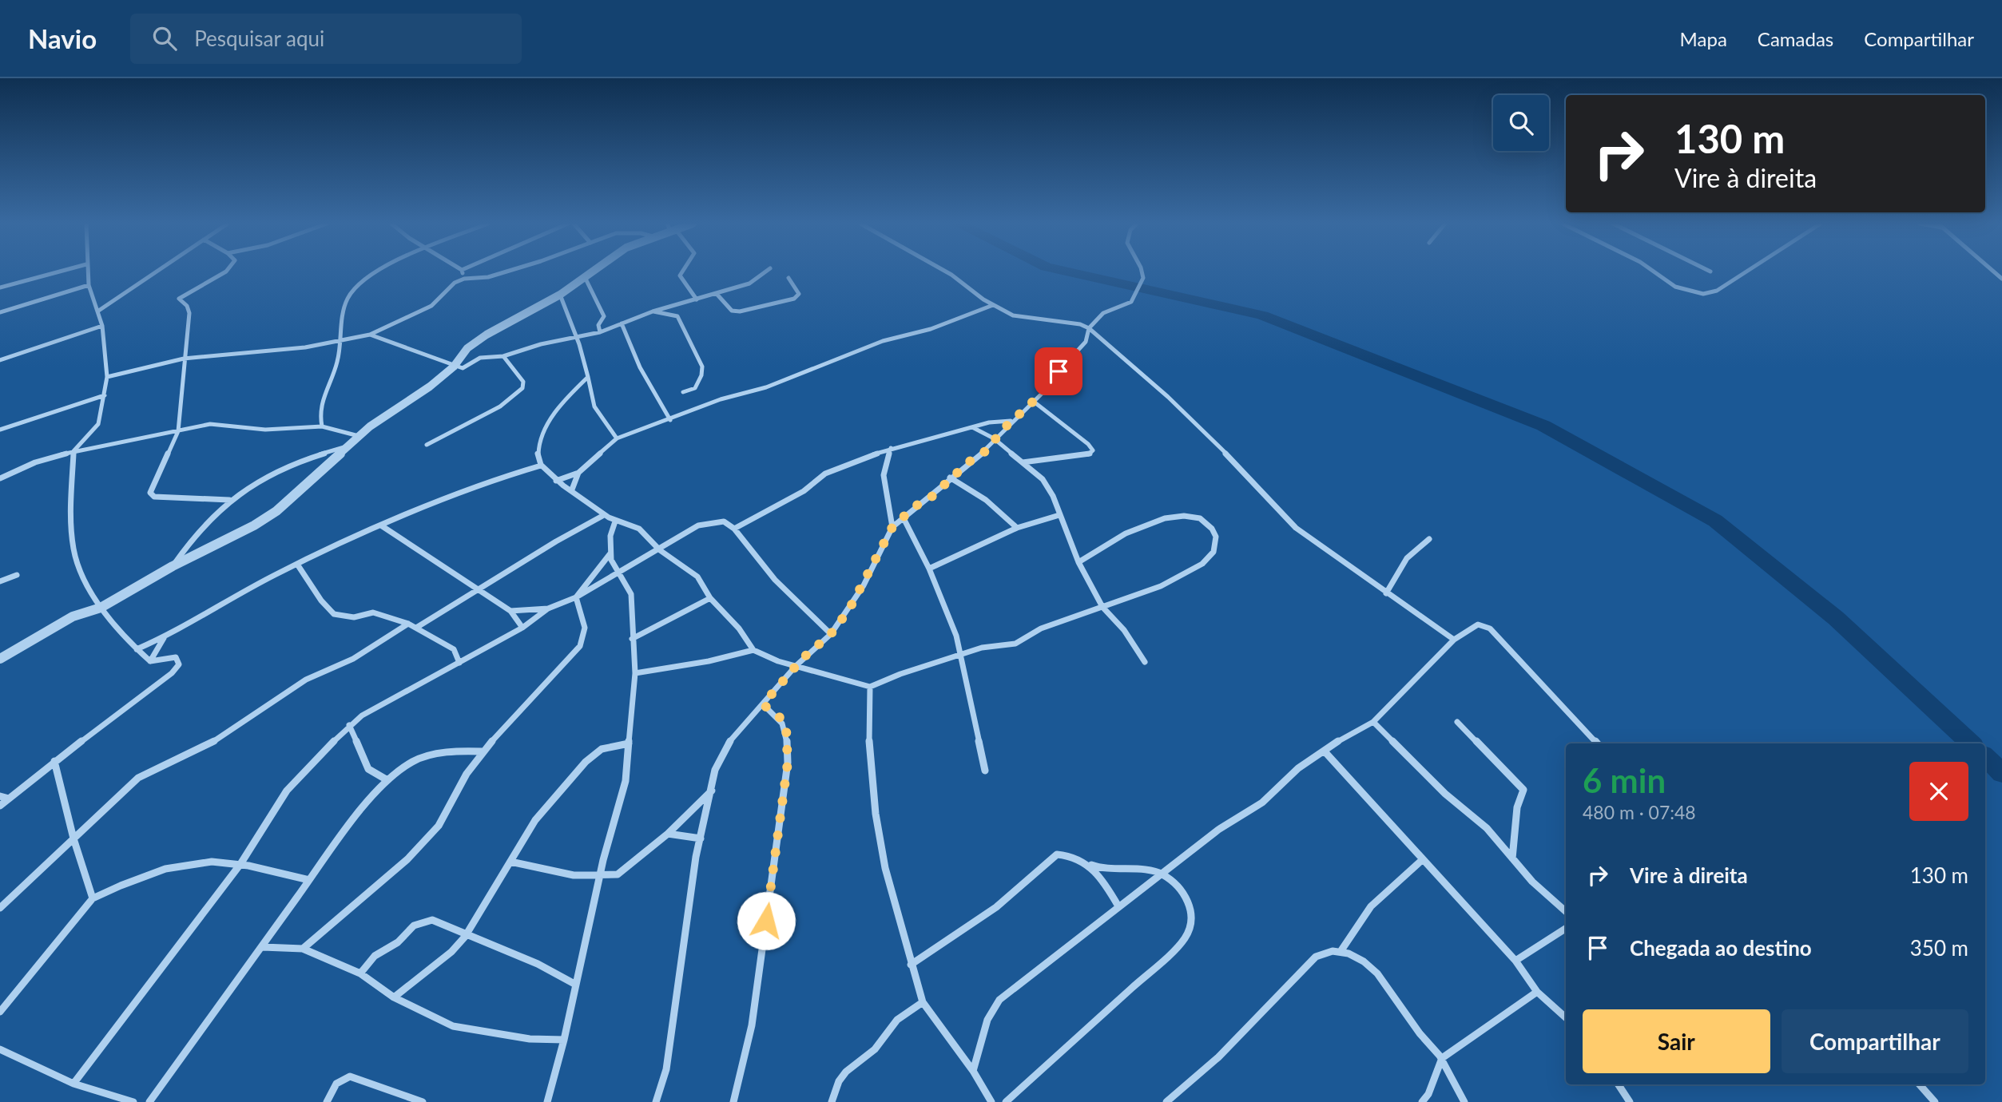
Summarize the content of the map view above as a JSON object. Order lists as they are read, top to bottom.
{
  "page": {
    "header": "Navio",
    "search": "Pesquisar aqui",
    "nav": ["Mapa", "Camadas", "Compartilhar"],
    "turn": ["130 m", "Vire à direita"],
    "heading": ["6 min", "480 m · 07:48"],
    "list": [
      {
        "name": "Vire à direita",
        "value": "130 m"
      },
      {
        "name": "Chegada ao destino",
        "value": "350 m"
      }
    ],
    "buttons": ["Sair", "Compartilhar"]
  }
}
